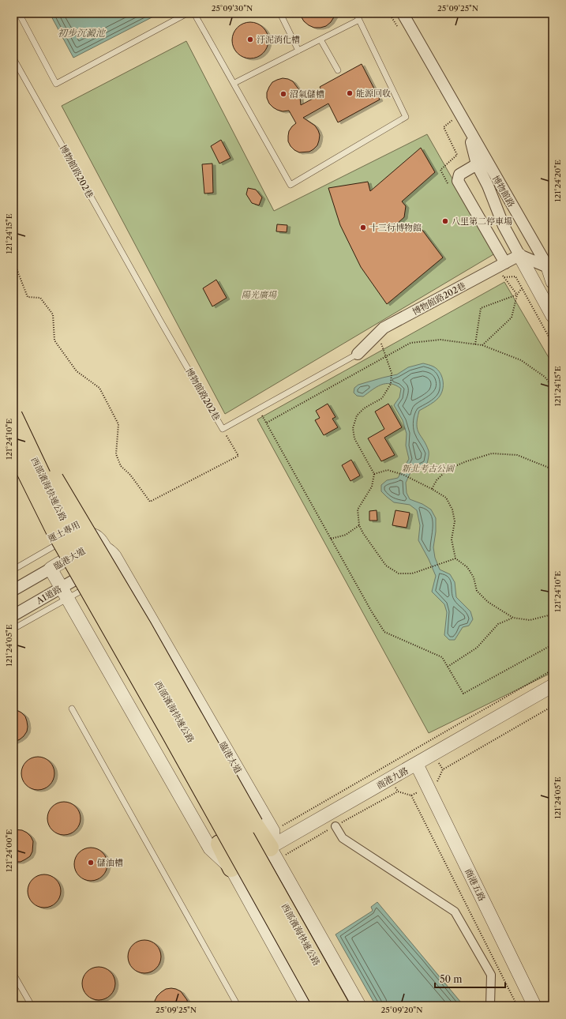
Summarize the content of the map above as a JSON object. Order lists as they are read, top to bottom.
{
  "streets": {
    "highway": ["西部濱海快速公路"],
    "street": [
      "博物館路202巷",
      "博物館路",
      "臨港大道",
      "A1道路",
      "商港九路",
      "商港五路"
    ],
    "lane": ["運土專用"]
  },
  "crossings": [
    ["博物館路202巷", "博物館路"],
    ["運土專用", "臨港大道"],
    ["臨港大道", "A1道路"],
    ["臨港大道", "商港九路"],
    ["商港九路", "商港五路"]
  ],
  "water": ["初步沉澱池"],
  "parks": ["陽光廣場", "新北考古公園"],
  "places": [
    "汙泥消化槽",
    "能源回收",
    "沼氣儲槽",
    "八里第二停車場",
    "十三行博物館",
    "儲油槽"
  ],
  "scale_bar": "50 m",
  "coordinates": [
    "25°09'30\"N",
    "25°09'25\"N",
    "121°24'20\"E",
    "121°24'15\"E",
    "121°24'10\"E",
    "121°24'05\"E",
    "121°24'00\"E",
    "25°09'20\"N"
  ]
}
